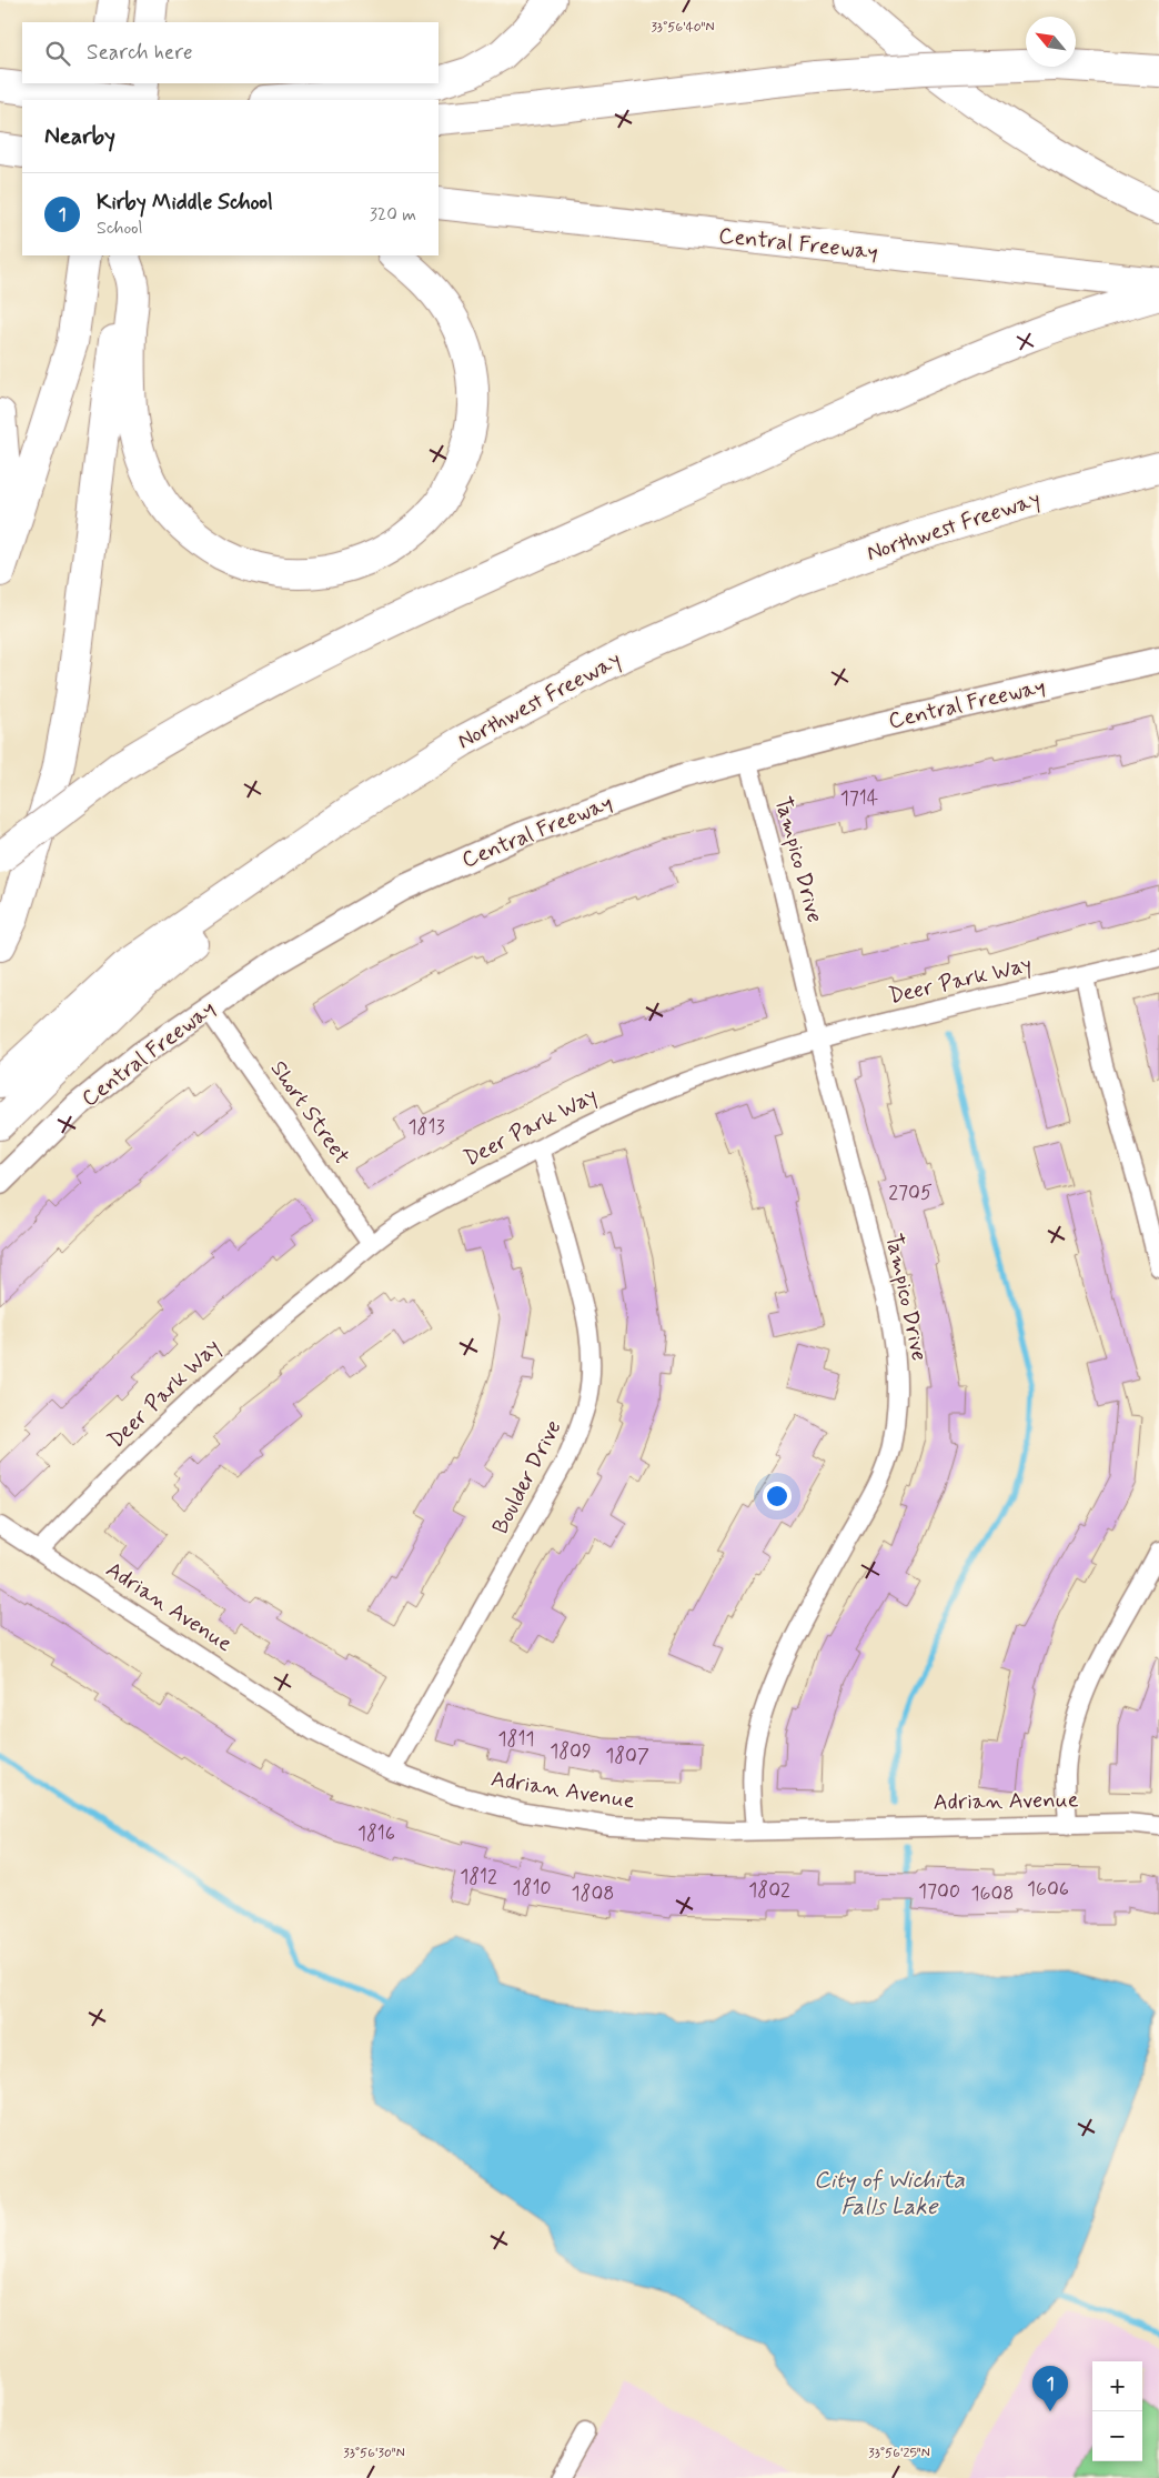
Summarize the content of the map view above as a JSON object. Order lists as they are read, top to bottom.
{
  "streets": {
    "highway": ["Central Freeway", "Northwest Freeway"],
    "street": [
      "Tampico Drive",
      "Deer Park Way",
      "Short Street",
      "Boulder Drive",
      "Adrian Avenue"
    ]
  },
  "crossings": [
    ["Central Freeway", "Tampico Drive"],
    ["Central Freeway", "Short Street"],
    ["Tampico Drive", "Deer Park Way"],
    ["Tampico Drive", "Adrian Avenue"],
    ["Deer Park Way", "Short Street"],
    ["Deer Park Way", "Boulder Drive"],
    ["Deer Park Way", "Adrian Avenue"],
    ["Boulder Drive", "Adrian Avenue"]
  ],
  "water": ["City of Wichita Falls Lake"],
  "house_numbers": [
    "1714",
    "1813",
    "2705",
    "1811",
    "1809",
    "1807",
    "1816",
    "1812",
    "1810",
    "1606",
    "1802",
    "1700",
    "1808",
    "1608"
  ],
  "north": "top left",
  "page": {
    "search": "Search here",
    "heading": "Nearby",
    "list": [
      {
        "mark": "1",
        "name": "Kirby Middle School",
        "note": "School",
        "value": "320 m"
      }
    ],
    "map_buttons": ["+", "−"],
    "pins": "1"
  },
  "coordinates": ["33°56'40\"N", "33°56'30\"N", "33°56'25\"N"]
}
